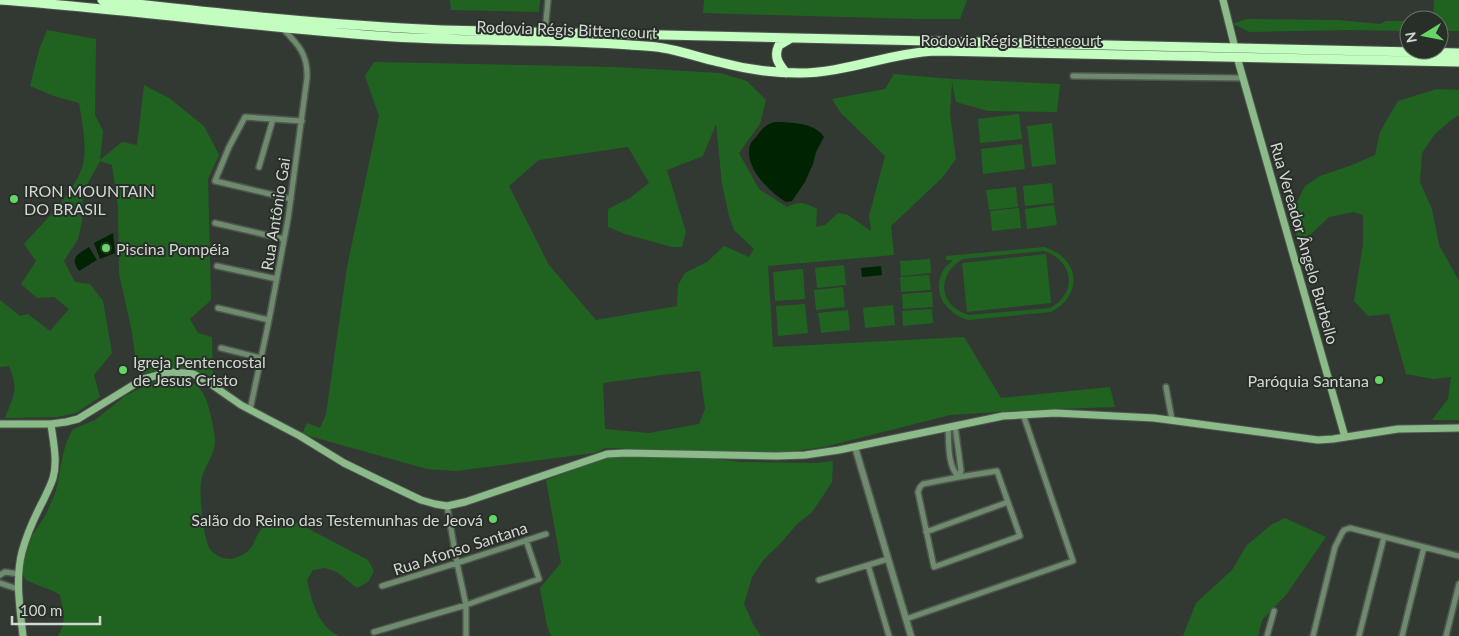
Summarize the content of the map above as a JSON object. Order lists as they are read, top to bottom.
{
  "streets": {
    "highway": ["Rodovia Régis Bittencourt"],
    "main road": ["Rua Vereador Ângelo Burbello"],
    "street": ["Rua Antônio Gai", "Rua Afonso Santana"]
  },
  "crossings": [
    ["Rodovia Régis Bittencourt", "Rua Antônio Gai"],
    ["Rodovia Régis Bittencourt", "Rua Vereador Ângelo Burbello"]
  ],
  "places": [
    "IRON MOUNTAIN DO BRASIL",
    "Piscina Pompéia",
    "Igreja Pentencostal de Jesus Cristo",
    "Paróquia Santana",
    "Salão do Reino das Testemunhas de Jeová"
  ],
  "scale_bar": "100 m",
  "north": "left"
}
